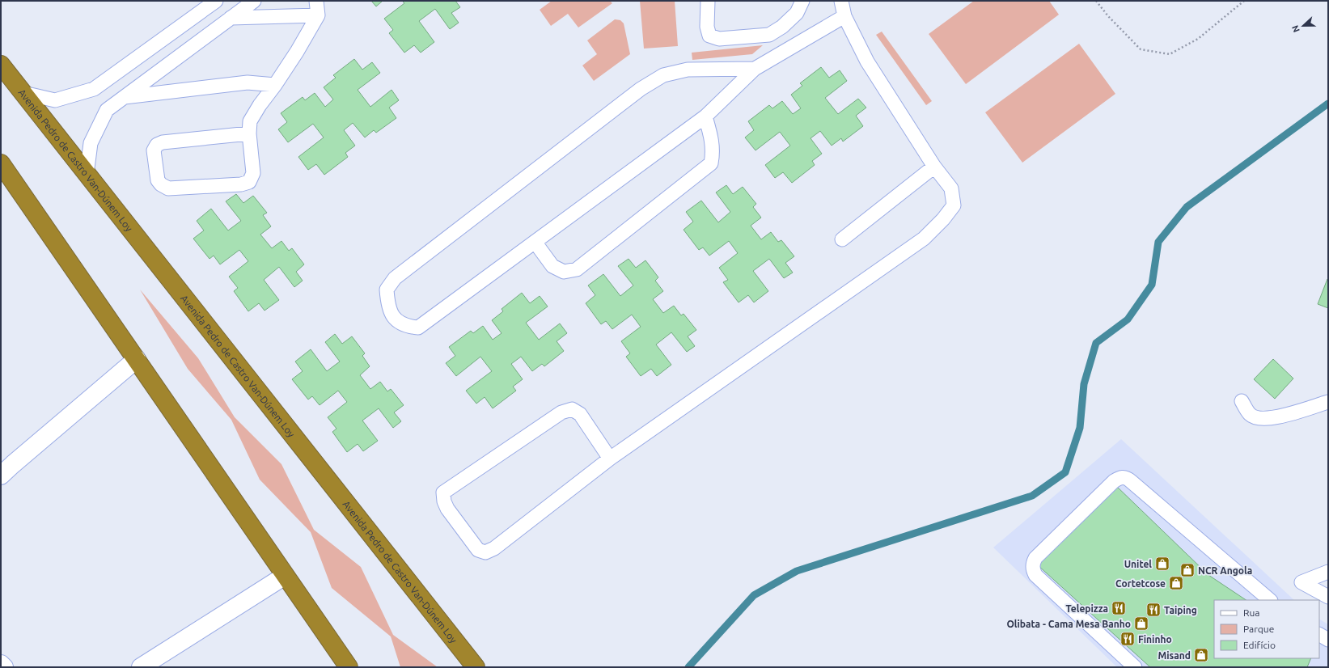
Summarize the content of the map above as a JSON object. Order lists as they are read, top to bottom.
{
  "streets": {
    "highway": ["Avenida Pedro de Castro Van-Dúnem Loy"]
  },
  "places": {
    "shop": [
      "Unitel",
      "NCR Angola",
      "Cortetcose",
      "Olibata - Cama Mesa Banho",
      "Misand"
    ],
    "restaurant": ["Telepizza", "Taiping", "Fininho"]
  },
  "legend": ["Rua", "Parque", "Edifício"],
  "north": "left"
}
